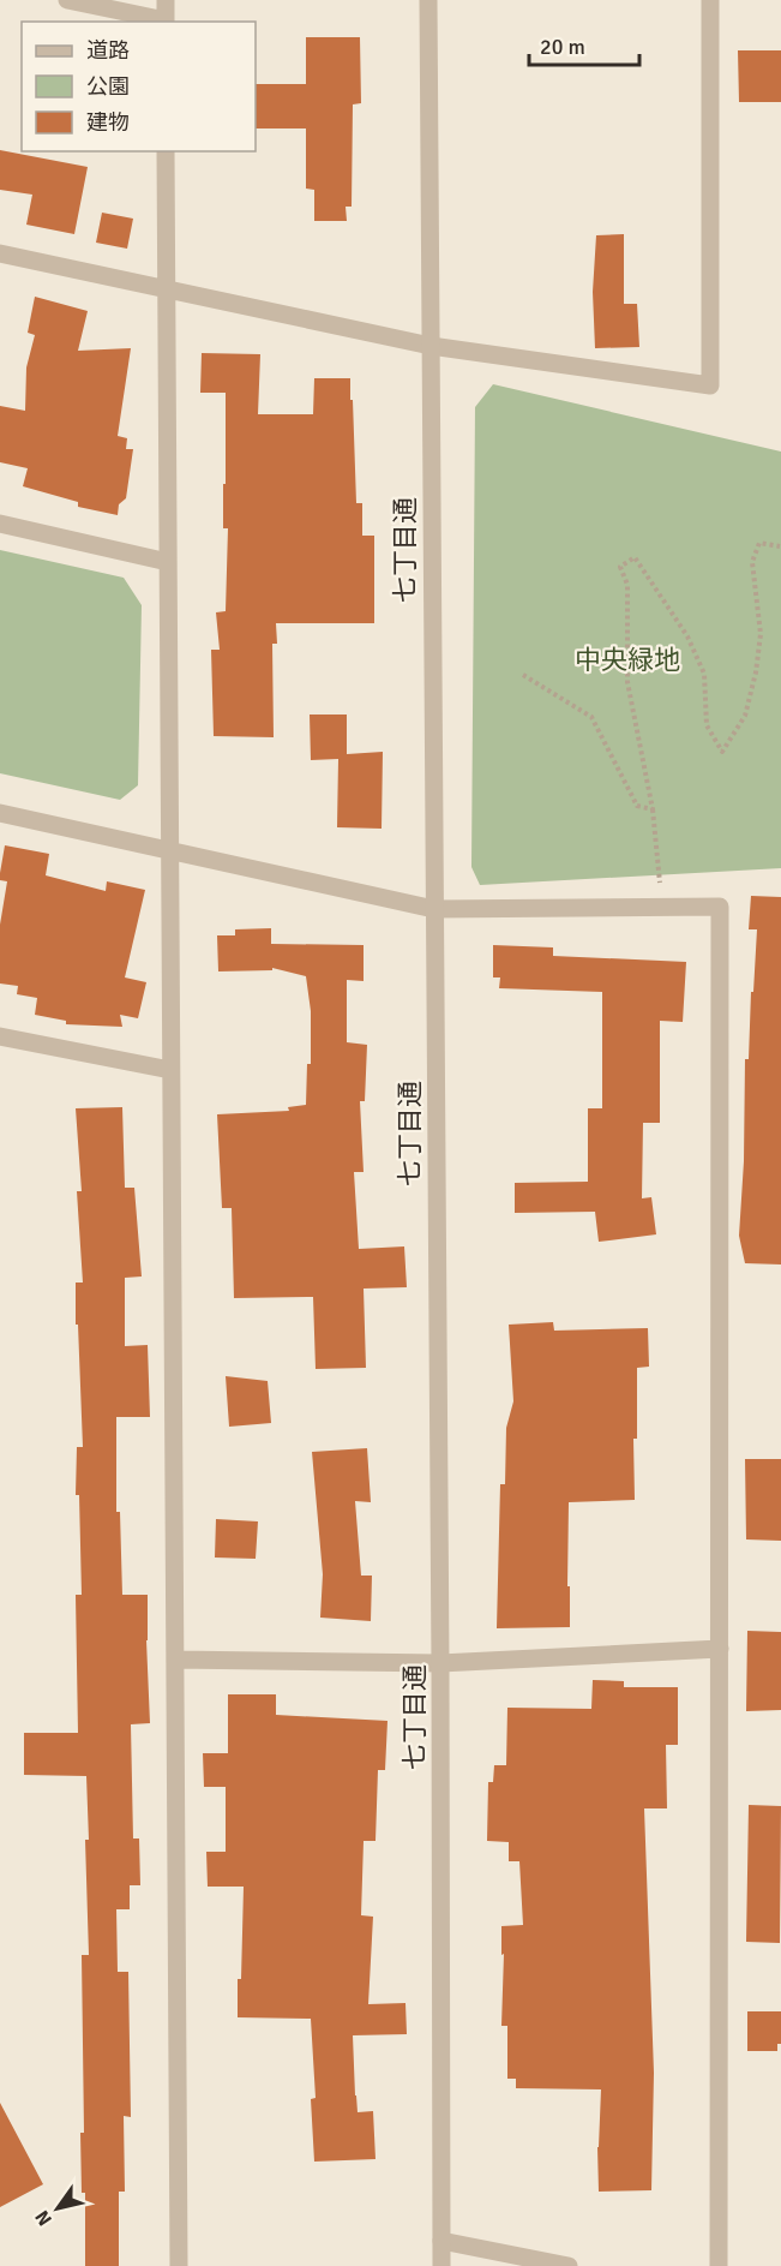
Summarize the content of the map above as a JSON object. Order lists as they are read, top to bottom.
{
  "streets": {
    "street": ["七丁目通"]
  },
  "parks": ["中央緑地"],
  "legend": ["道路", "公園", "建物"],
  "scale_bar": "20 m",
  "north": "bottom left"
}
